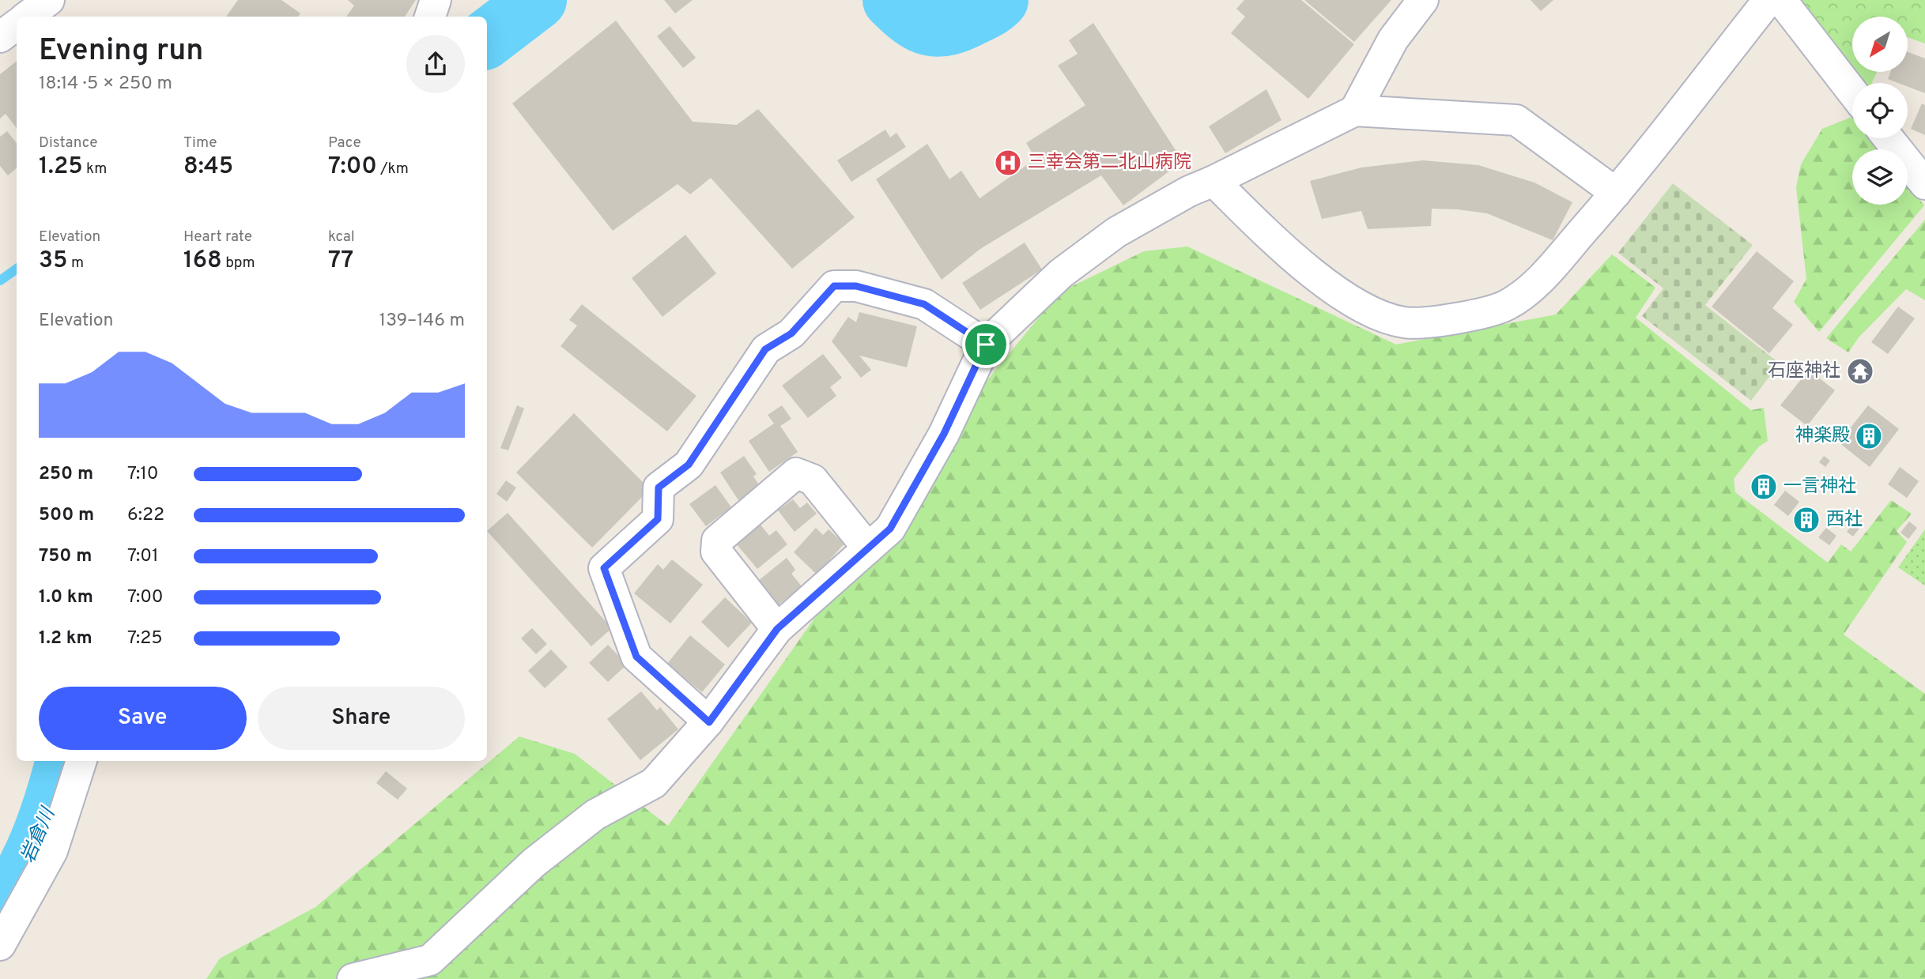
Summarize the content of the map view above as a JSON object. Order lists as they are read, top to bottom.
{
  "water": ["岩倉川"],
  "places": {
    "hospital": ["三幸会第二北山病院"],
    "temple": ["石座神社"],
    "building": ["神楽殿", "一言神社", "西社"]
  },
  "north": "bottom left",
  "page": {
    "heading": ["Evening run", "18:14 · 5 × 250 m"],
    "stats": [
      ["Distance", "1.25 km"],
      ["Time", "8:45"],
      ["Pace", "7:00 /km"],
      ["Elevation", "35 m"],
      ["Heart rate", "168 bpm"],
      ["kcal", "77"]
    ],
    "chart": ["Elevation", "139–146 m"],
    "list": [
      {
        "name": "250 m",
        "note": "7:10"
      },
      {
        "name": "500 m",
        "note": "6:22"
      },
      {
        "name": "750 m",
        "note": "7:01"
      },
      {
        "name": "1.0 km",
        "note": "7:00"
      },
      {
        "name": "1.2 km",
        "note": "7:25"
      }
    ],
    "buttons": ["Save", "Share"]
  }
}
